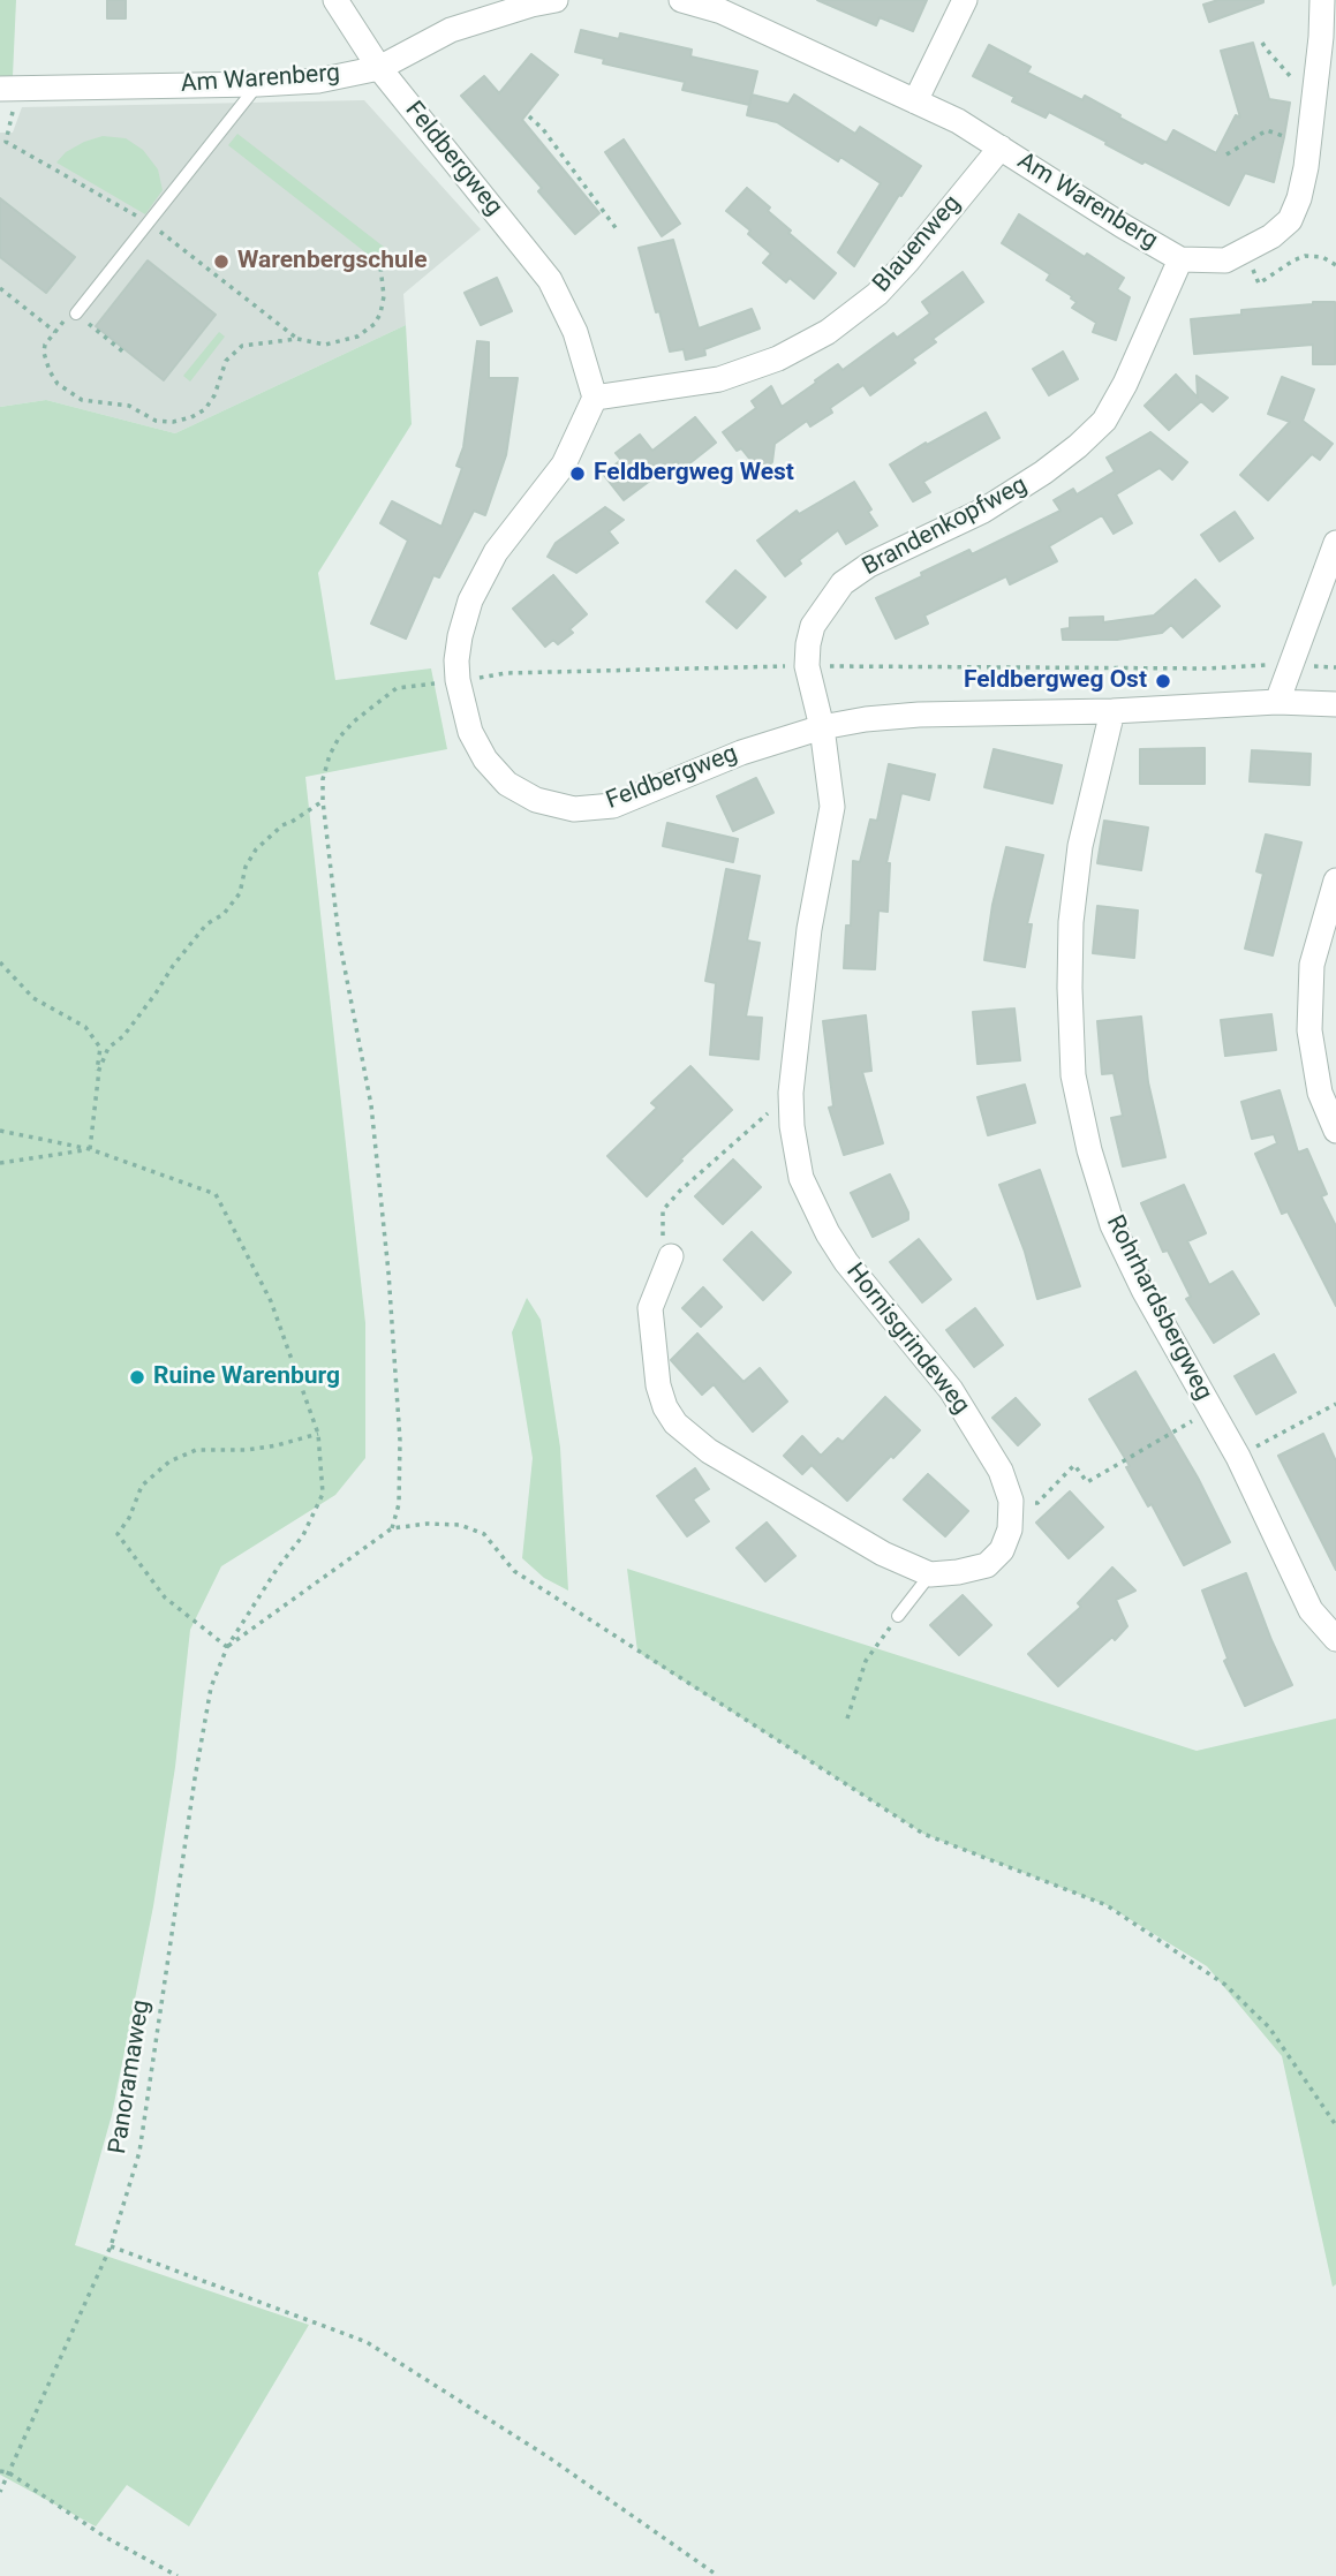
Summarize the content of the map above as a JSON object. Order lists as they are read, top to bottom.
{
  "streets": {
    "street": [
      "Am Warenberg",
      "Feldbergweg",
      "Blauenweg",
      "Brandenkopfweg",
      "Rohrhardsbergweg",
      "Hornisgrindeweg"
    ],
    "path": ["Panoramaweg"]
  },
  "crossings": [
    ["Am Warenberg", "Feldbergweg"],
    ["Am Warenberg", "Blauenweg"],
    ["Am Warenberg", "Brandenkopfweg"],
    ["Feldbergweg", "Blauenweg"],
    ["Feldbergweg", "Brandenkopfweg"],
    ["Feldbergweg", "Rohrhardsbergweg"],
    ["Feldbergweg", "Hornisgrindeweg"],
    ["Brandenkopfweg", "Hornisgrindeweg"]
  ],
  "places": [
    "Warenbergschule",
    "Feldbergweg West",
    "Feldbergweg Ost",
    "Ruine Warenburg"
  ]
}
